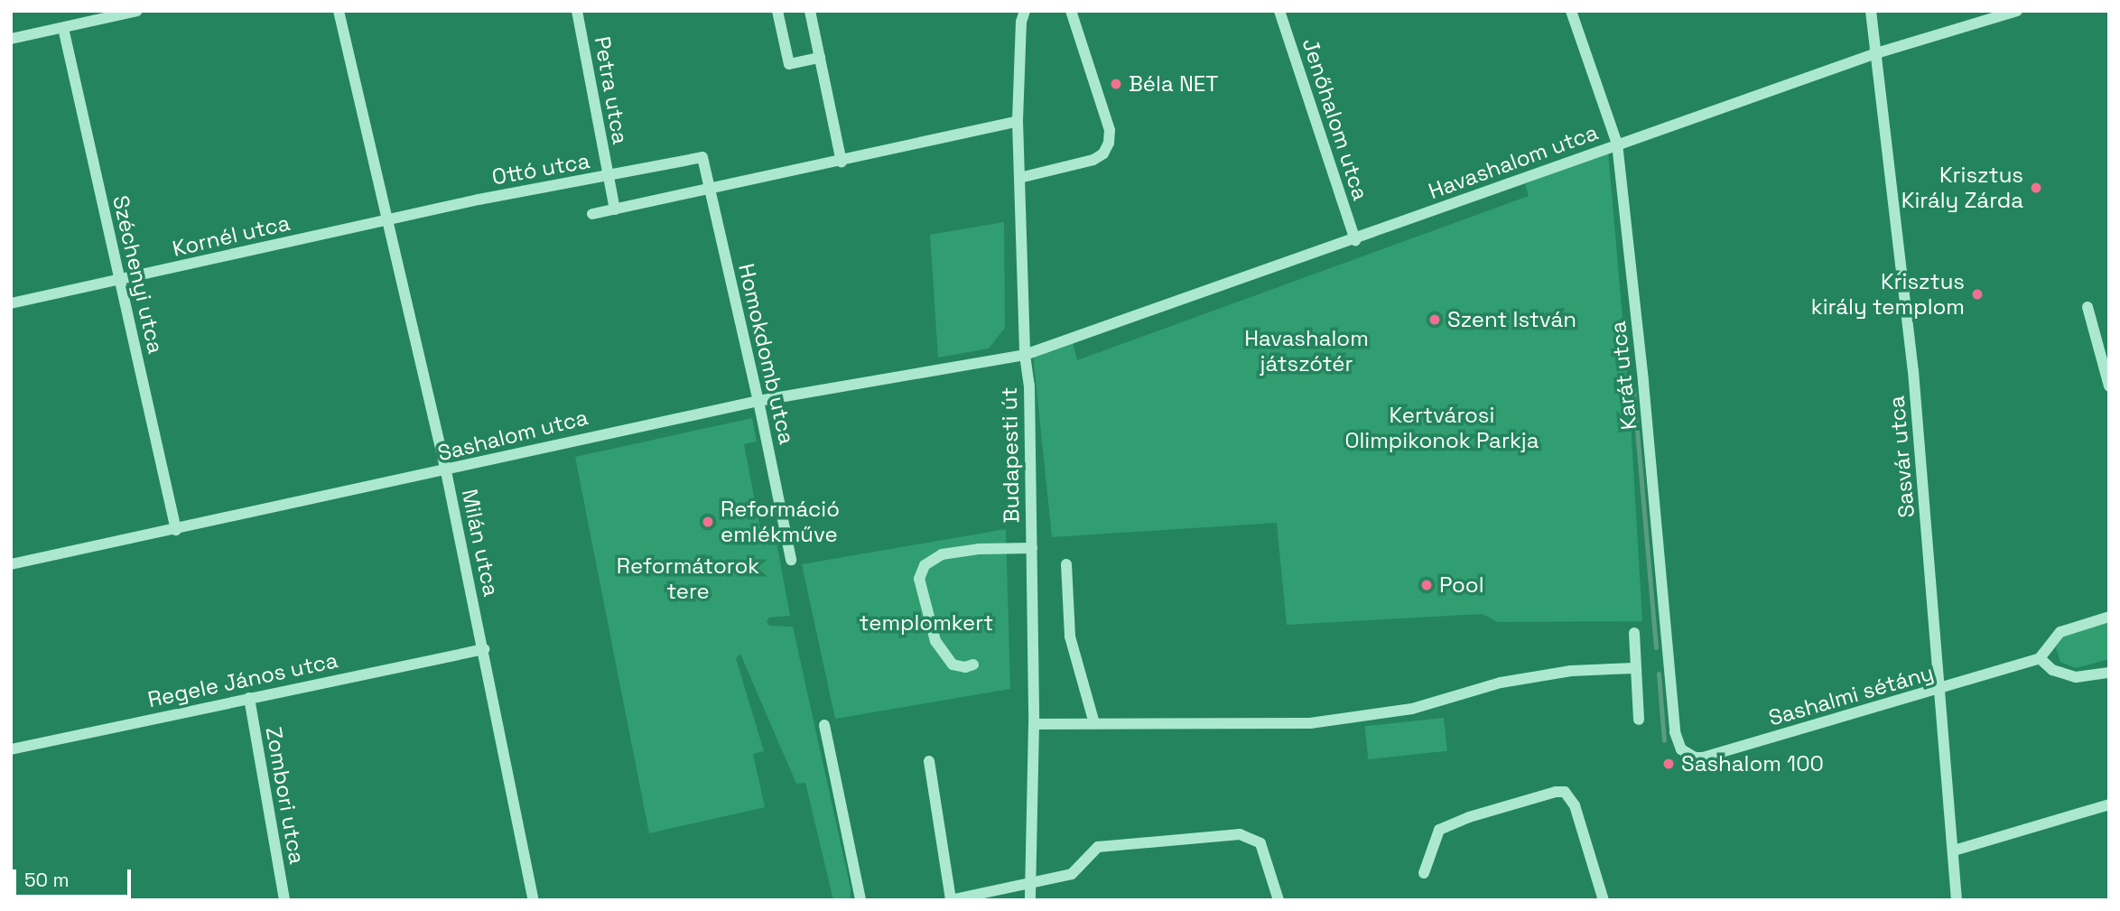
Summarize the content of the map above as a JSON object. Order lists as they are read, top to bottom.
{
  "streets": {
    "street": [
      "Petra utca",
      "Jenőhalom utca",
      "Havashalom utca",
      "Ottó utca",
      "Kornél utca",
      "Széchenyi utca",
      "Homokdomb utca",
      "Karát utca",
      "Sashalom utca",
      "Budapesti út",
      "Sasvár utca",
      "Milán utca",
      "Regele János utca",
      "Sashalmi sétány",
      "Zombori utca"
    ]
  },
  "crossings": [
    ["Petra utca", "Ottó utca"],
    ["Jenőhalom utca", "Havashalom utca"],
    ["Havashalom utca", "Karát utca"],
    ["Havashalom utca", "Sashalom utca"],
    ["Havashalom utca", "Budapesti út"],
    ["Havashalom utca", "Sasvár utca"],
    ["Ottó utca", "Kornél utca"],
    ["Ottó utca", "Homokdomb utca"],
    ["Ottó utca", "Milán utca"],
    ["Kornél utca", "Széchenyi utca"],
    ["Kornél utca", "Milán utca"],
    ["Széchenyi utca", "Sashalom utca"],
    ["Homokdomb utca", "Sashalom utca"],
    ["Karát utca", "Sashalmi sétány"],
    ["Sashalom utca", "Budapesti út"],
    ["Sashalom utca", "Milán utca"],
    ["Sasvár utca", "Sashalmi sétány"],
    ["Milán utca", "Regele János utca"],
    ["Regele János utca", "Zombori utca"]
  ],
  "parks": [
    "Havashalom játszótér",
    "Kertvárosi Olimpikonok Parkja",
    "Reformátorok tere",
    "templomkert"
  ],
  "places": [
    "Béla NET",
    "Krisztus Király Zárda",
    "Krisztus király templom",
    "Szent István",
    "Reformáció emlékműve",
    "Pool",
    "Sashalom 100"
  ],
  "scale_bar": "50 m"
}
